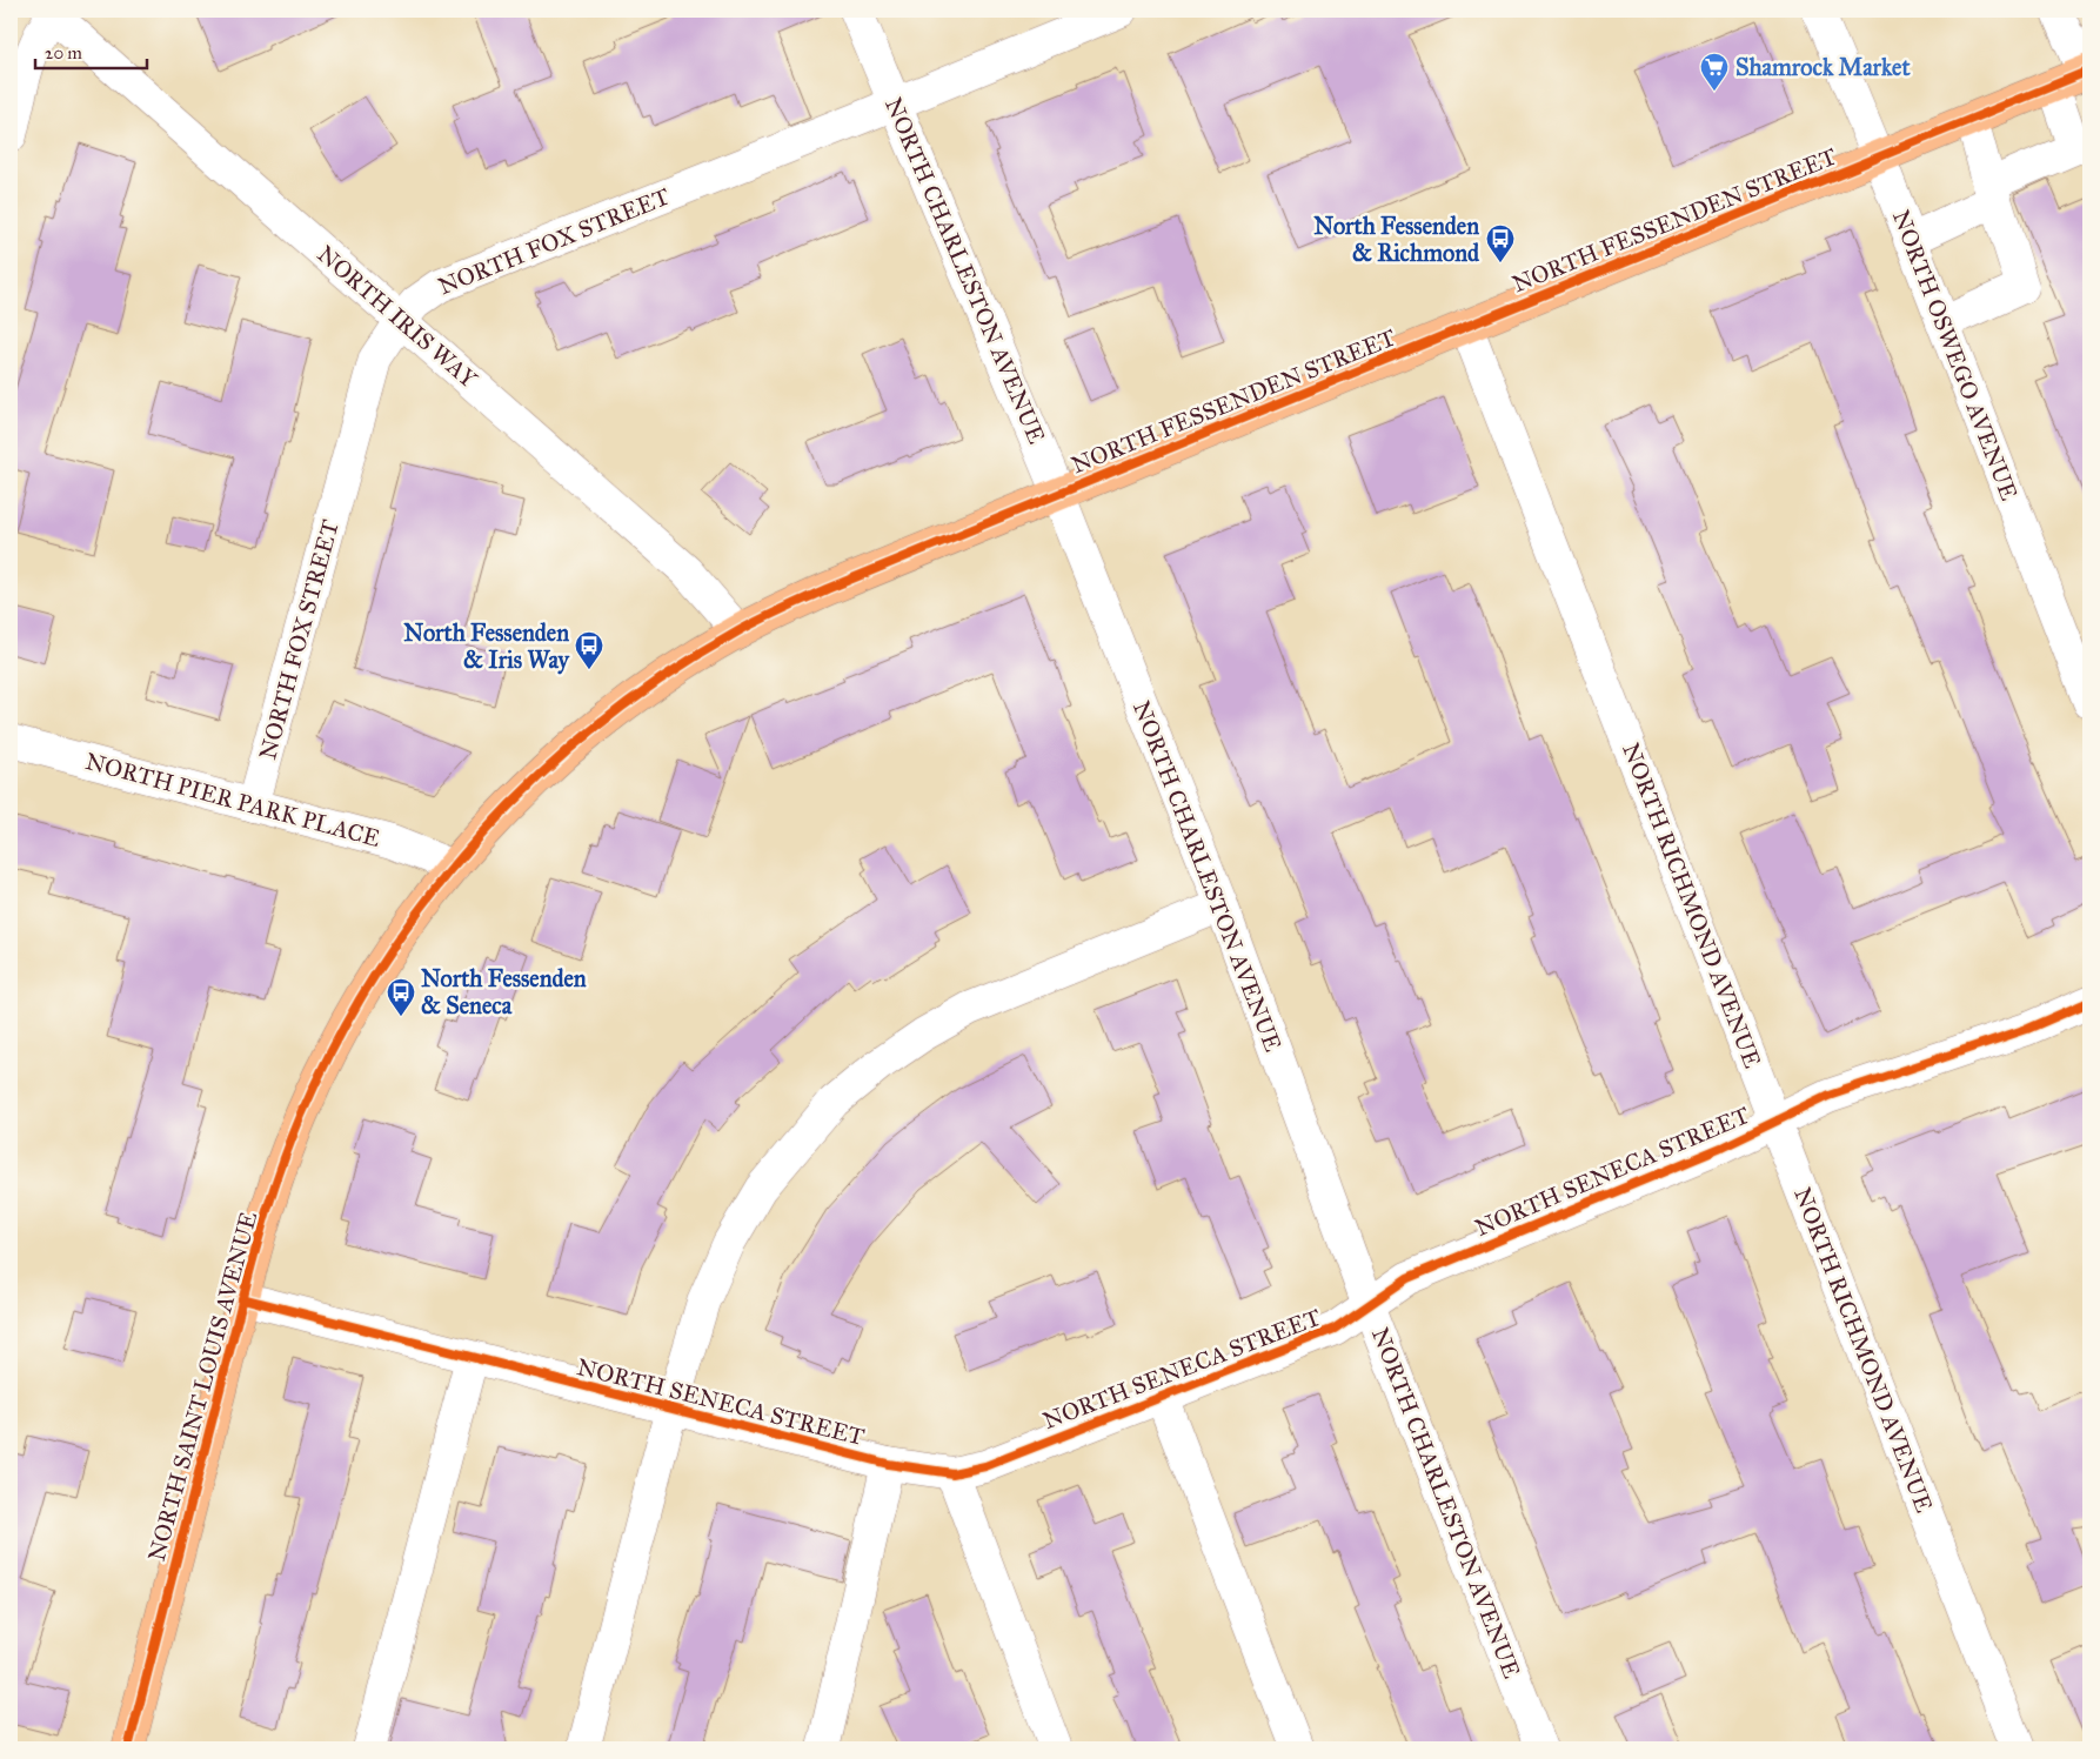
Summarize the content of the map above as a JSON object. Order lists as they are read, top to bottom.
{
  "streets": {
    "main road": ["NORTH FESSENDEN STREET", "NORTH SAINT LOUIS AVENUE"],
    "street": [
      "NORTH FOX STREET",
      "NORTH CHARLESTON AVENUE",
      "NORTH IRIS WAY",
      "NORTH OSWEGO AVENUE",
      "NORTH PIER PARK PLACE",
      "NORTH RICHMOND AVENUE",
      "NORTH SENECA STREET"
    ]
  },
  "crossings": [
    ["NORTH FESSENDEN STREET", "NORTH CHARLESTON AVENUE"],
    ["NORTH FESSENDEN STREET", "NORTH IRIS WAY"],
    ["NORTH FESSENDEN STREET", "NORTH OSWEGO AVENUE"],
    ["NORTH FESSENDEN STREET", "NORTH PIER PARK PLACE"],
    ["NORTH FESSENDEN STREET", "NORTH RICHMOND AVENUE"],
    ["NORTH FESSENDEN STREET", "NORTH SAINT LOUIS AVENUE"],
    ["NORTH FOX STREET", "NORTH CHARLESTON AVENUE"],
    ["NORTH FOX STREET", "NORTH IRIS WAY"],
    ["NORTH FOX STREET", "NORTH PIER PARK PLACE"],
    ["NORTH CHARLESTON AVENUE", "NORTH SENECA STREET"],
    ["NORTH PIER PARK PLACE", "NORTH SAINT LOUIS AVENUE"],
    ["NORTH RICHMOND AVENUE", "NORTH SENECA STREET"],
    ["NORTH SENECA STREET", "NORTH SAINT LOUIS AVENUE"]
  ],
  "places": {
    "supermarket": ["Shamrock Market"],
    "bus stop": ["North Fessenden & Richmond", "North Fessenden & Iris Way", "North Fessenden & Seneca"]
  },
  "scale_bar": "20 m"
}
